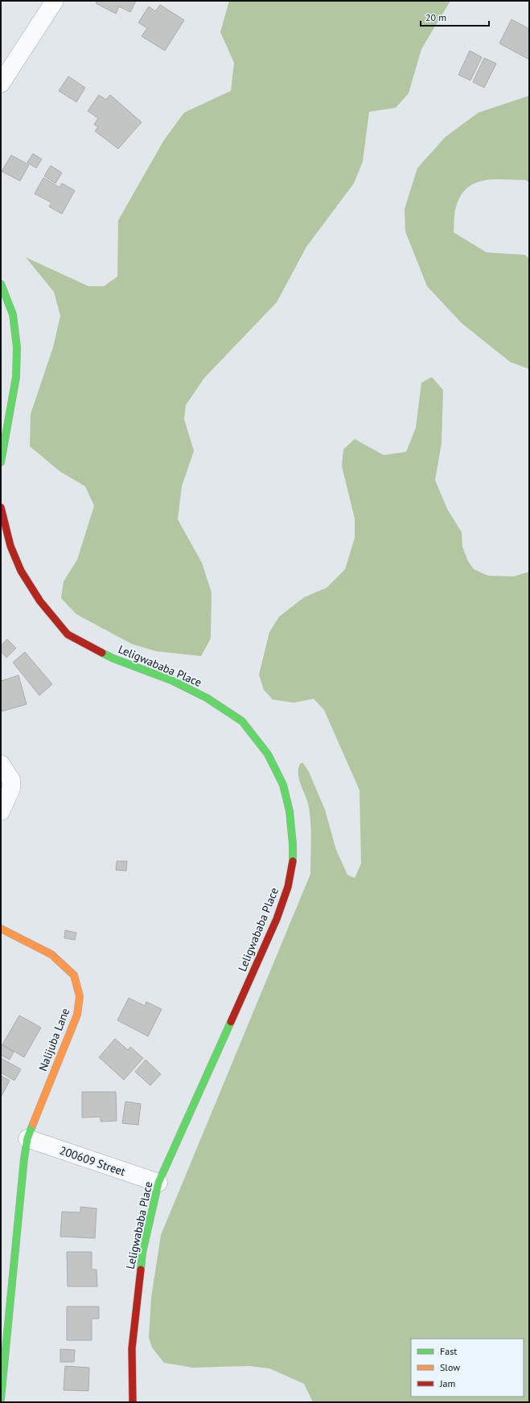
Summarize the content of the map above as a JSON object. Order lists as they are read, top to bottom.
{
  "streets": {
    "street": ["Leligwababa Place", "Nalijuba Lane", "200609 Street"]
  },
  "crossings": [
    ["Leligwababa Place", "200609 Street"],
    ["Nalijuba Lane", "200609 Street"]
  ],
  "legend": ["Fast", "Slow", "Jam"],
  "scale_bar": "20 m"
}
